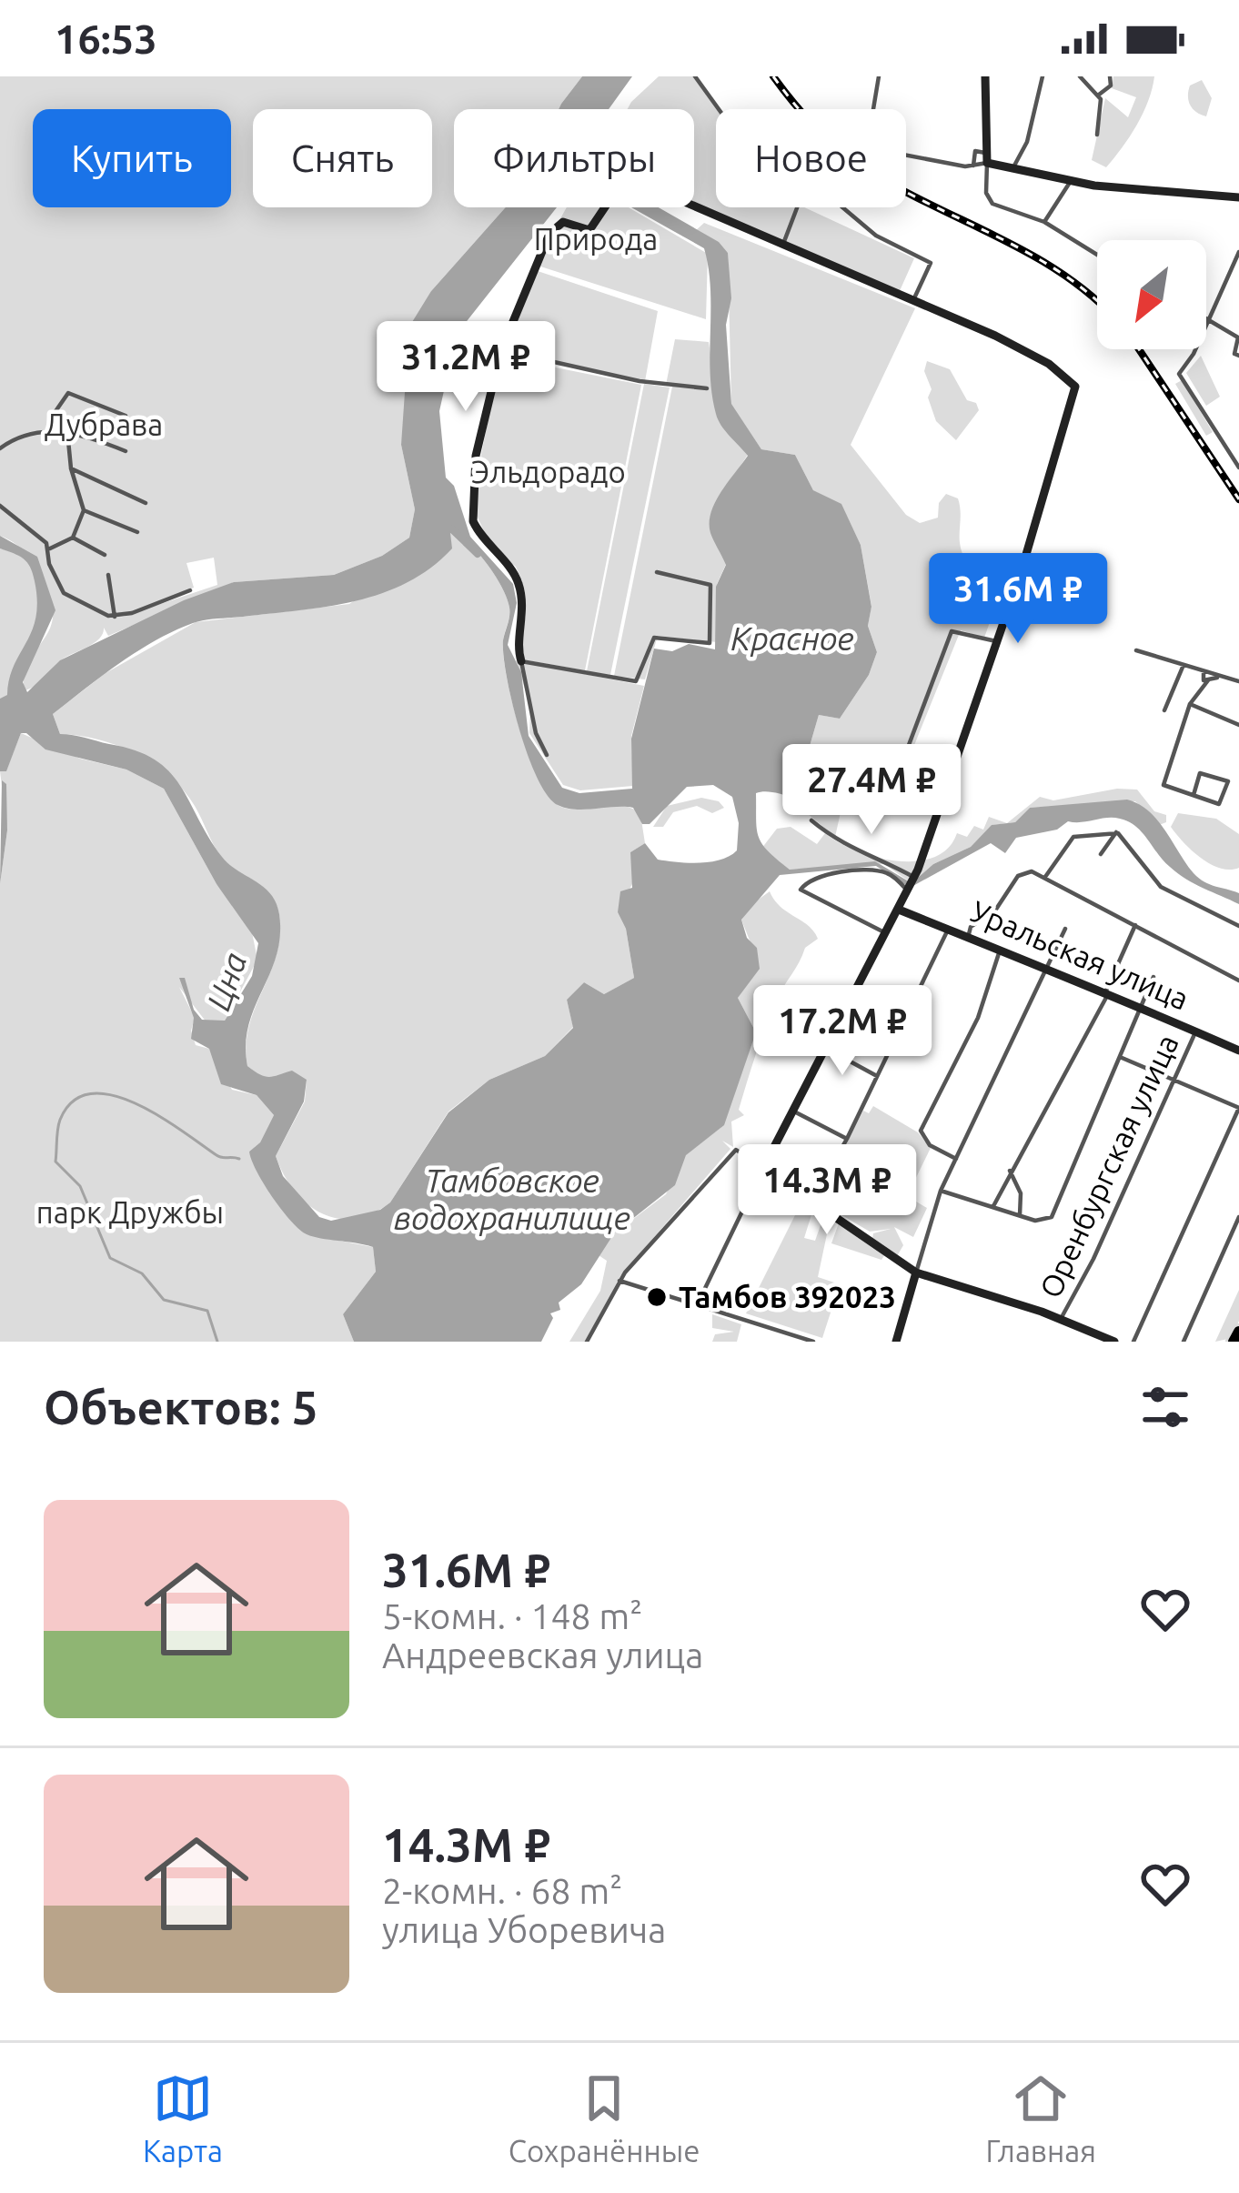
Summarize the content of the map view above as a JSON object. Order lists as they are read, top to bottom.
{
  "streets": {
    "street": ["Уральская улица", "Оренбургская улица"]
  },
  "crossings": [
    ["Уральская улица", "Оренбургская улица"]
  ],
  "water": ["Красное", "Цна", "Тамбовское водохранилище"],
  "parks": [
    "Природа",
    "Дубрава",
    "Эльдорадо",
    "парк Дружбы"
  ],
  "places": ["Тамбов 392023"],
  "north": "bottom left",
  "page": {
    "status": "16:53",
    "chip": [
      "Купить",
      "Снять",
      "Фильтры",
      "Новое"
    ],
    "price": [
      "31.2M ₽",
      "31.6M ₽",
      "27.4M ₽",
      "17.2M ₽",
      "14.3M ₽"
    ],
    "heading": "Объектов: 5",
    "list": [
      {
        "name": "31.6M ₽",
        "note": "5-комн. · 148 m² · Андреевская улица"
      },
      {
        "name": "14.3M ₽",
        "note": "2-комн. · 68 m² · улица Уборевича"
      }
    ],
    "tabs": ["Карта", "Сохранённые", "Главная"]
  }
}
